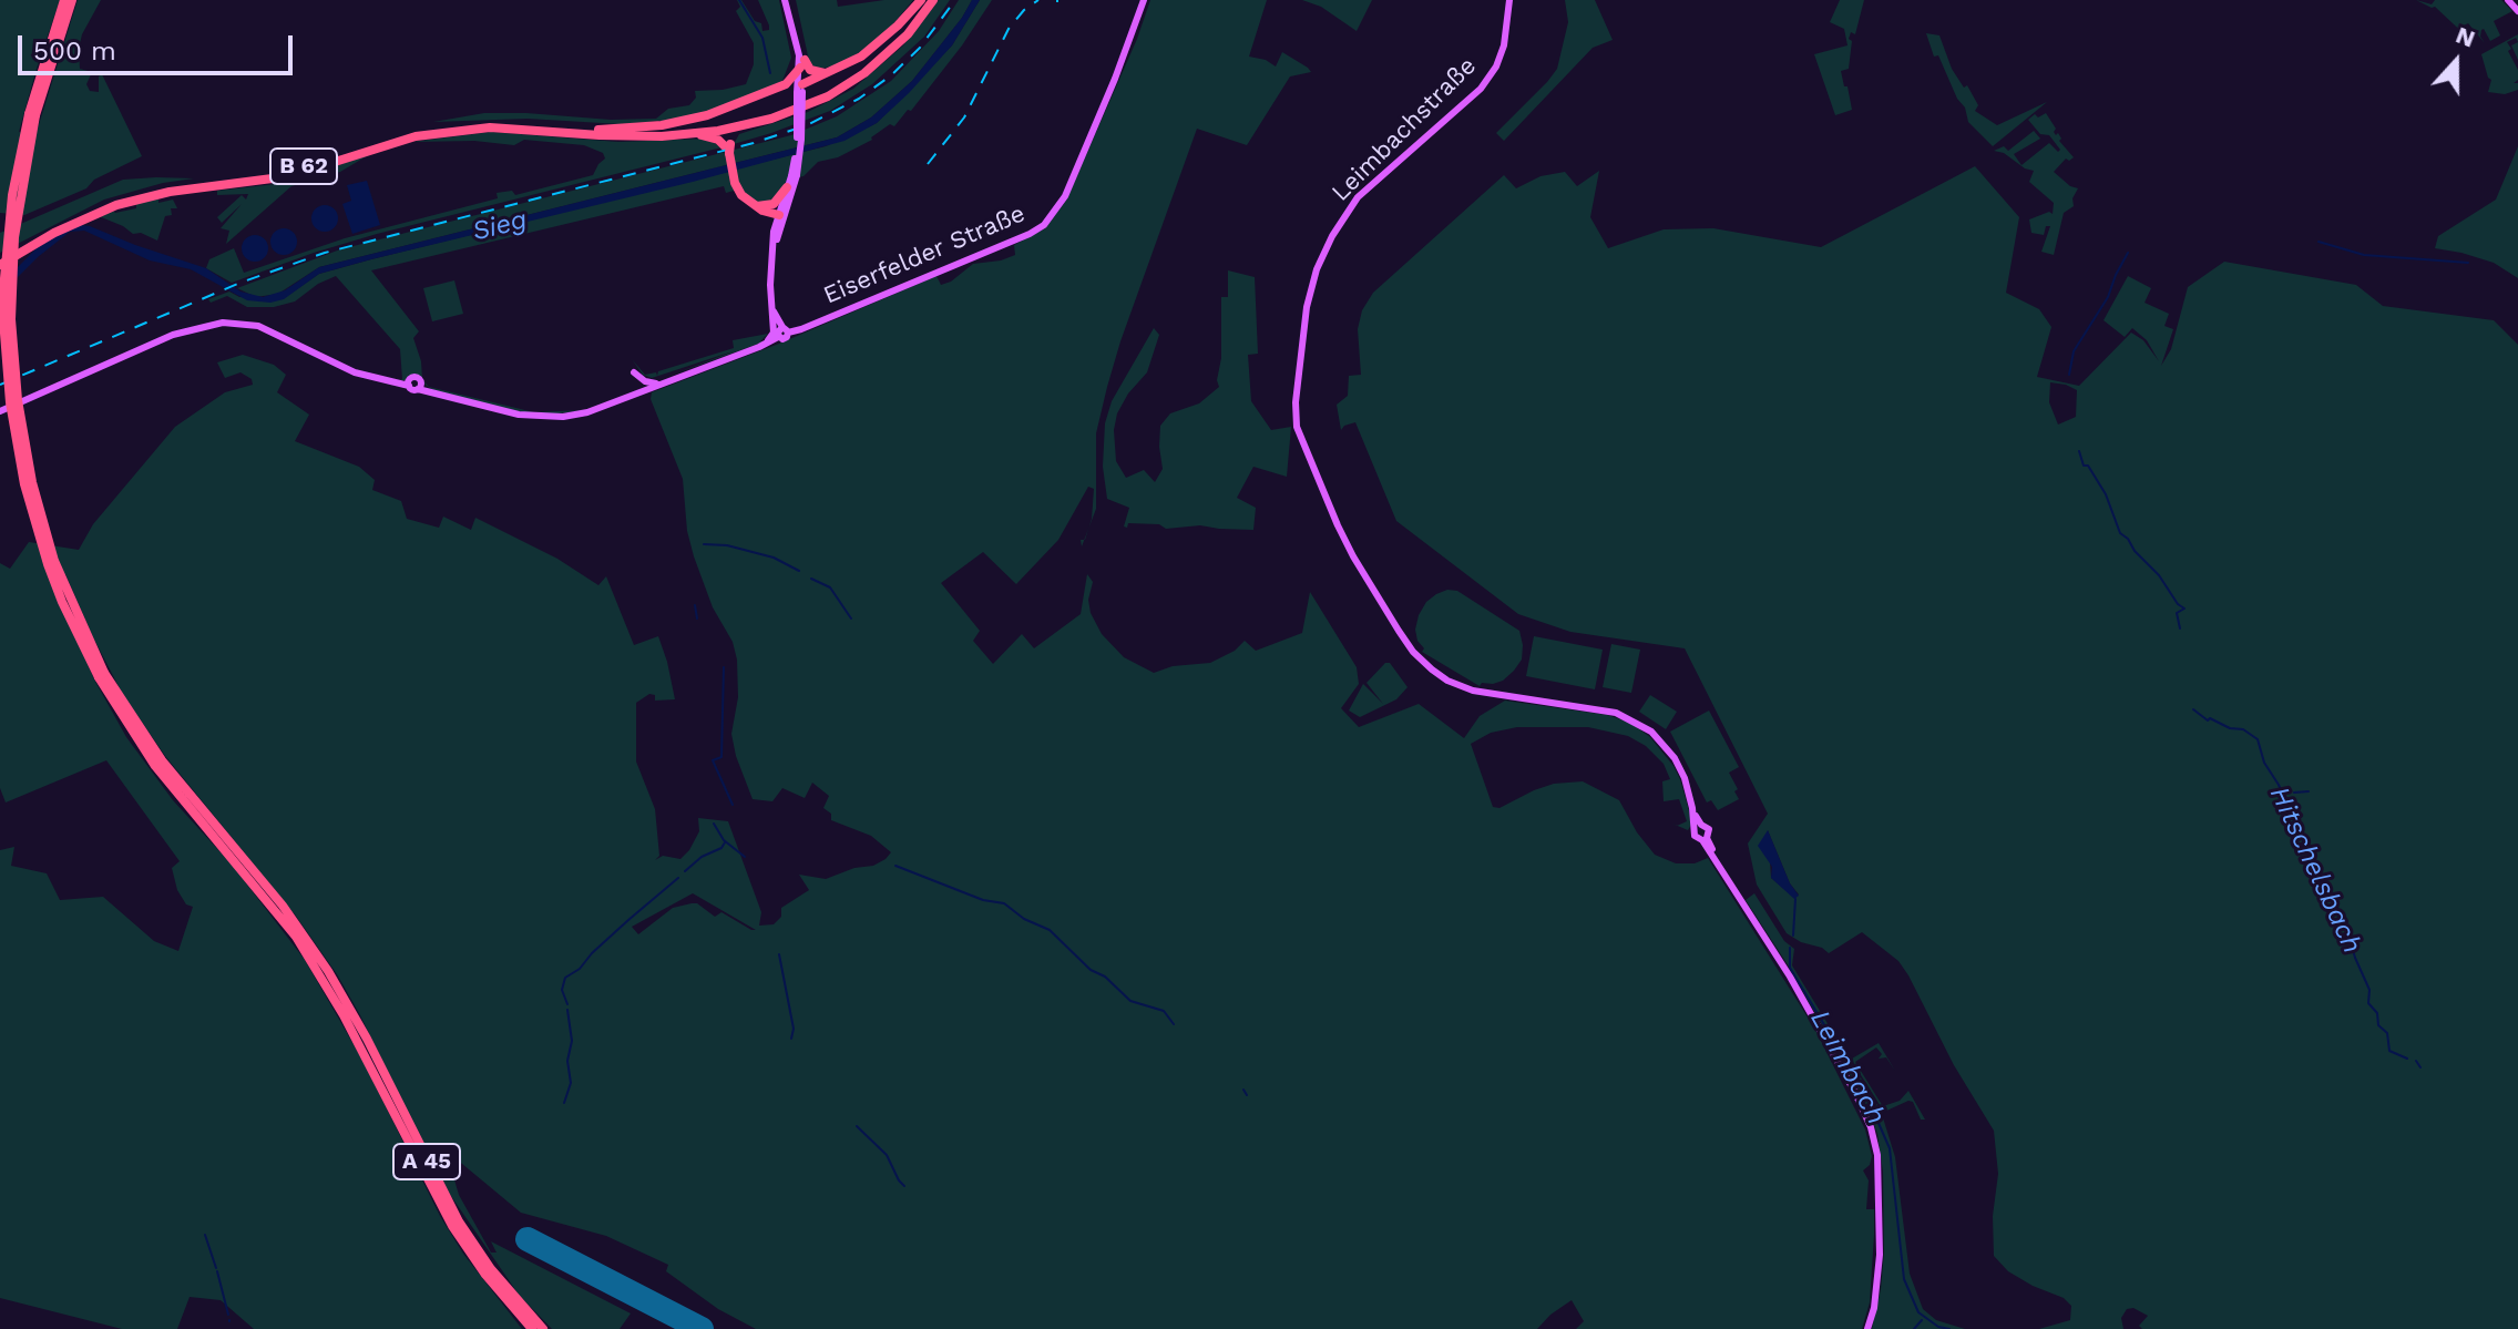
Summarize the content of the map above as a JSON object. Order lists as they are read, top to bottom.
{
  "streets": {
    "highway": ["B 62", "A 45"],
    "main road": ["Leimbachstraße", "Eiserfelder Straße"]
  },
  "water": ["Sieg", "Hitschelsbach", "Leimbach"],
  "scale_bar": "500 m",
  "north": "top"
}
